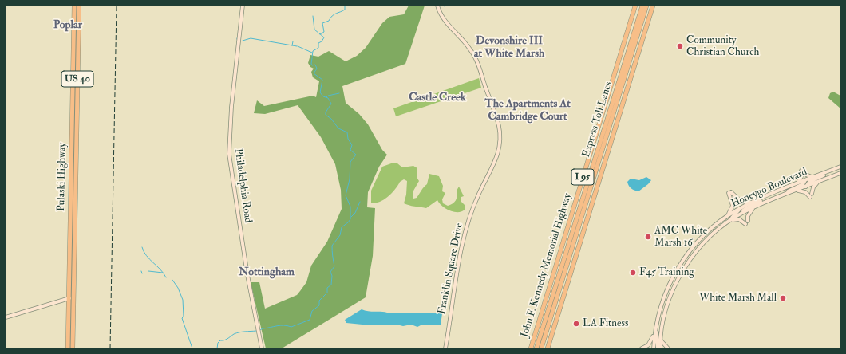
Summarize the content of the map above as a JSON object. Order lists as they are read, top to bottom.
{
  "streets": {
    "highway": [
      "US 40",
      "Express Toll Lanes",
      "Pulaski Highway",
      "I 95",
      "John F. Kennedy Memorial Highway"
    ],
    "main road": ["Philadelphia Road", "Honeygo Boulevard", "Franklin Square Drive"]
  },
  "districts": [
    "Poplar",
    "Devonshire III at White Marsh",
    "Castle Creek",
    "The Apartments At Cambridge Court",
    "Nottingham"
  ],
  "places": [
    "Community Christian Church",
    "AMC White Marsh 16",
    "F45 Training",
    "White Marsh Mall",
    "LA Fitness"
  ]
}
